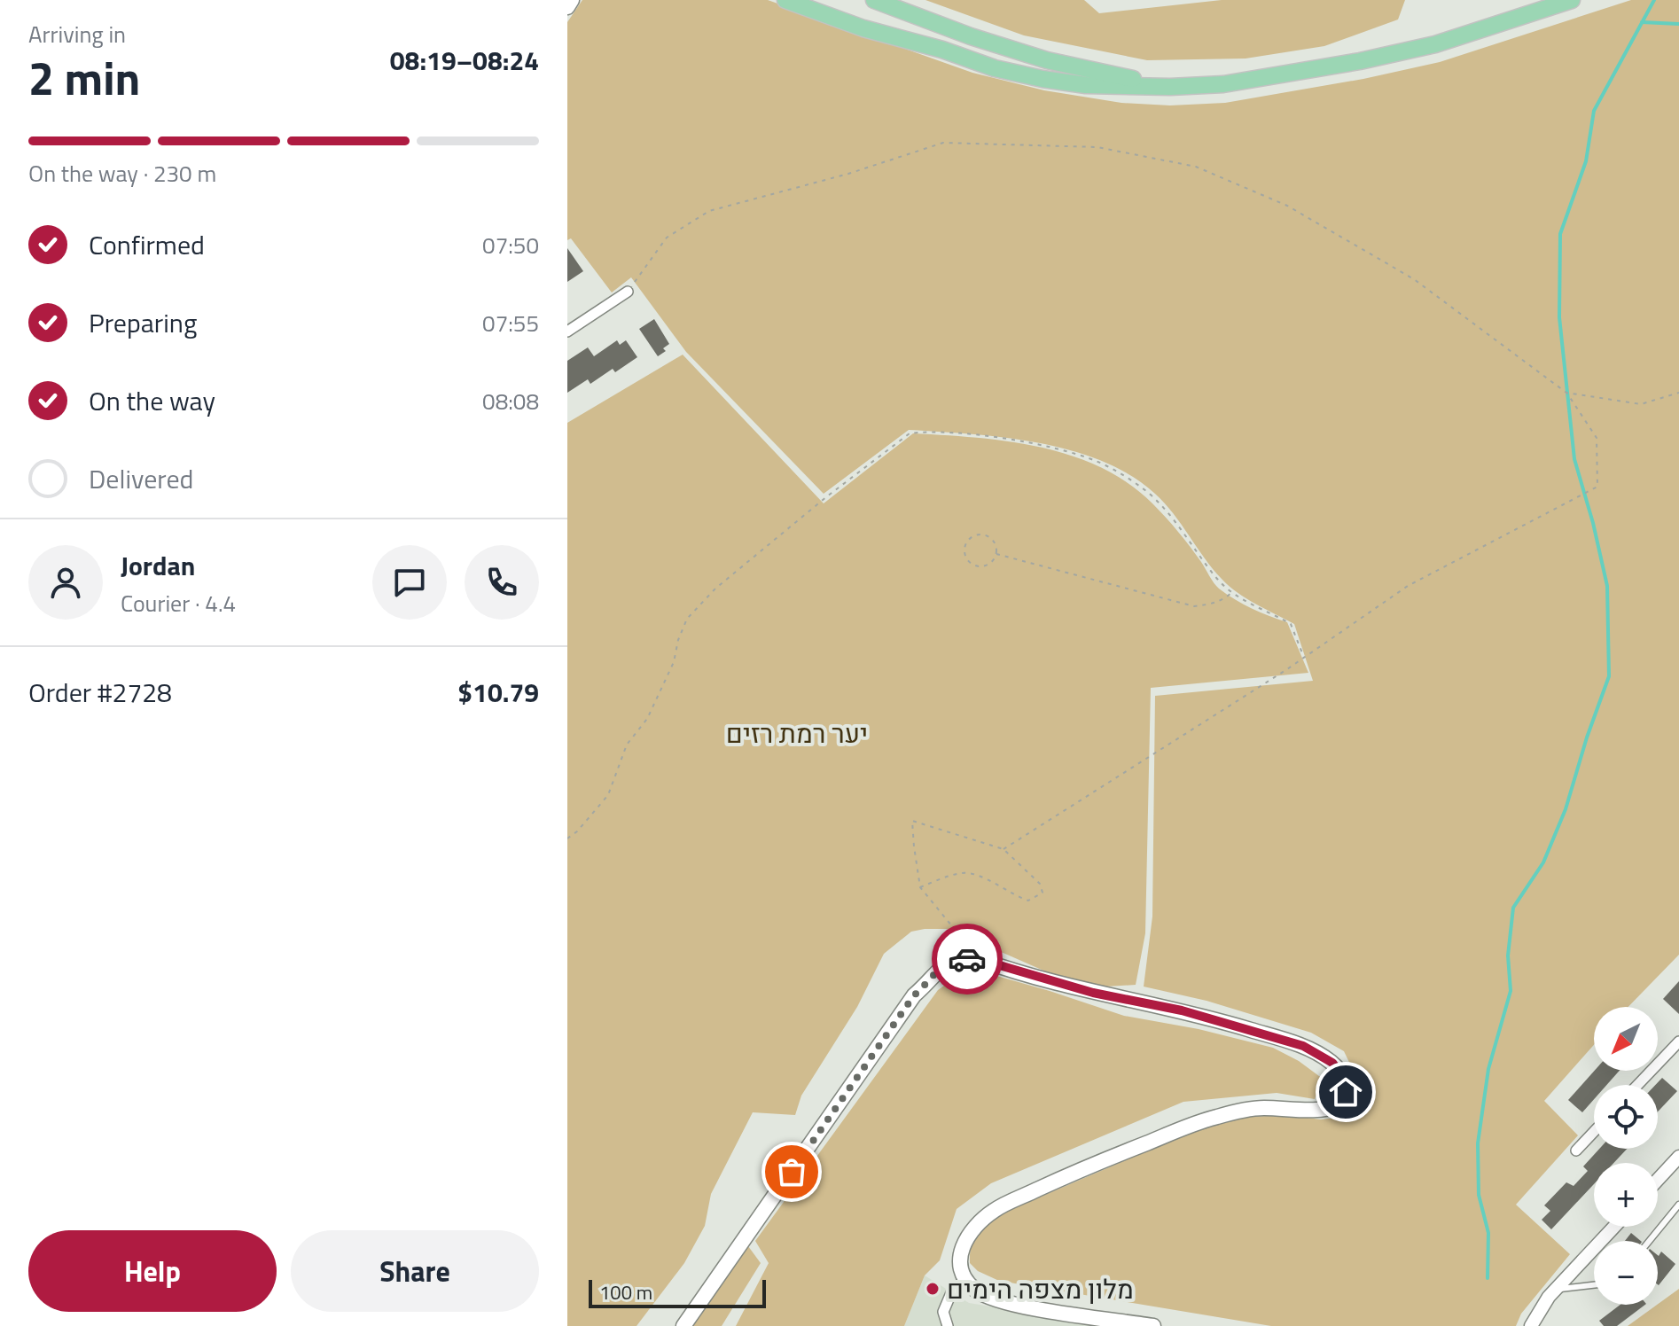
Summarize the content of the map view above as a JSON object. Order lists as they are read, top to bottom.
{
  "parks": ["יער רמת רזים"],
  "places": ["מלון מצפה הימים"],
  "scale_bar": "100 m",
  "north": "bottom left",
  "page": {
    "heading": ["2 min", "Arriving in", "08:19–08:24"],
    "panel": [
      "Jordan",
      "Courier · 4.4",
      "Order #2728",
      "$10.79"
    ],
    "bar": "On the way · 230 m",
    "list": [
      ["Confirmed", "07:50"],
      ["Preparing", "07:55"],
      ["On the way", "08:08"],
      "Delivered"
    ],
    "map_buttons": ["+", "−"],
    "buttons": ["Help", "Share"],
    "scale": "100 m"
  }
}
